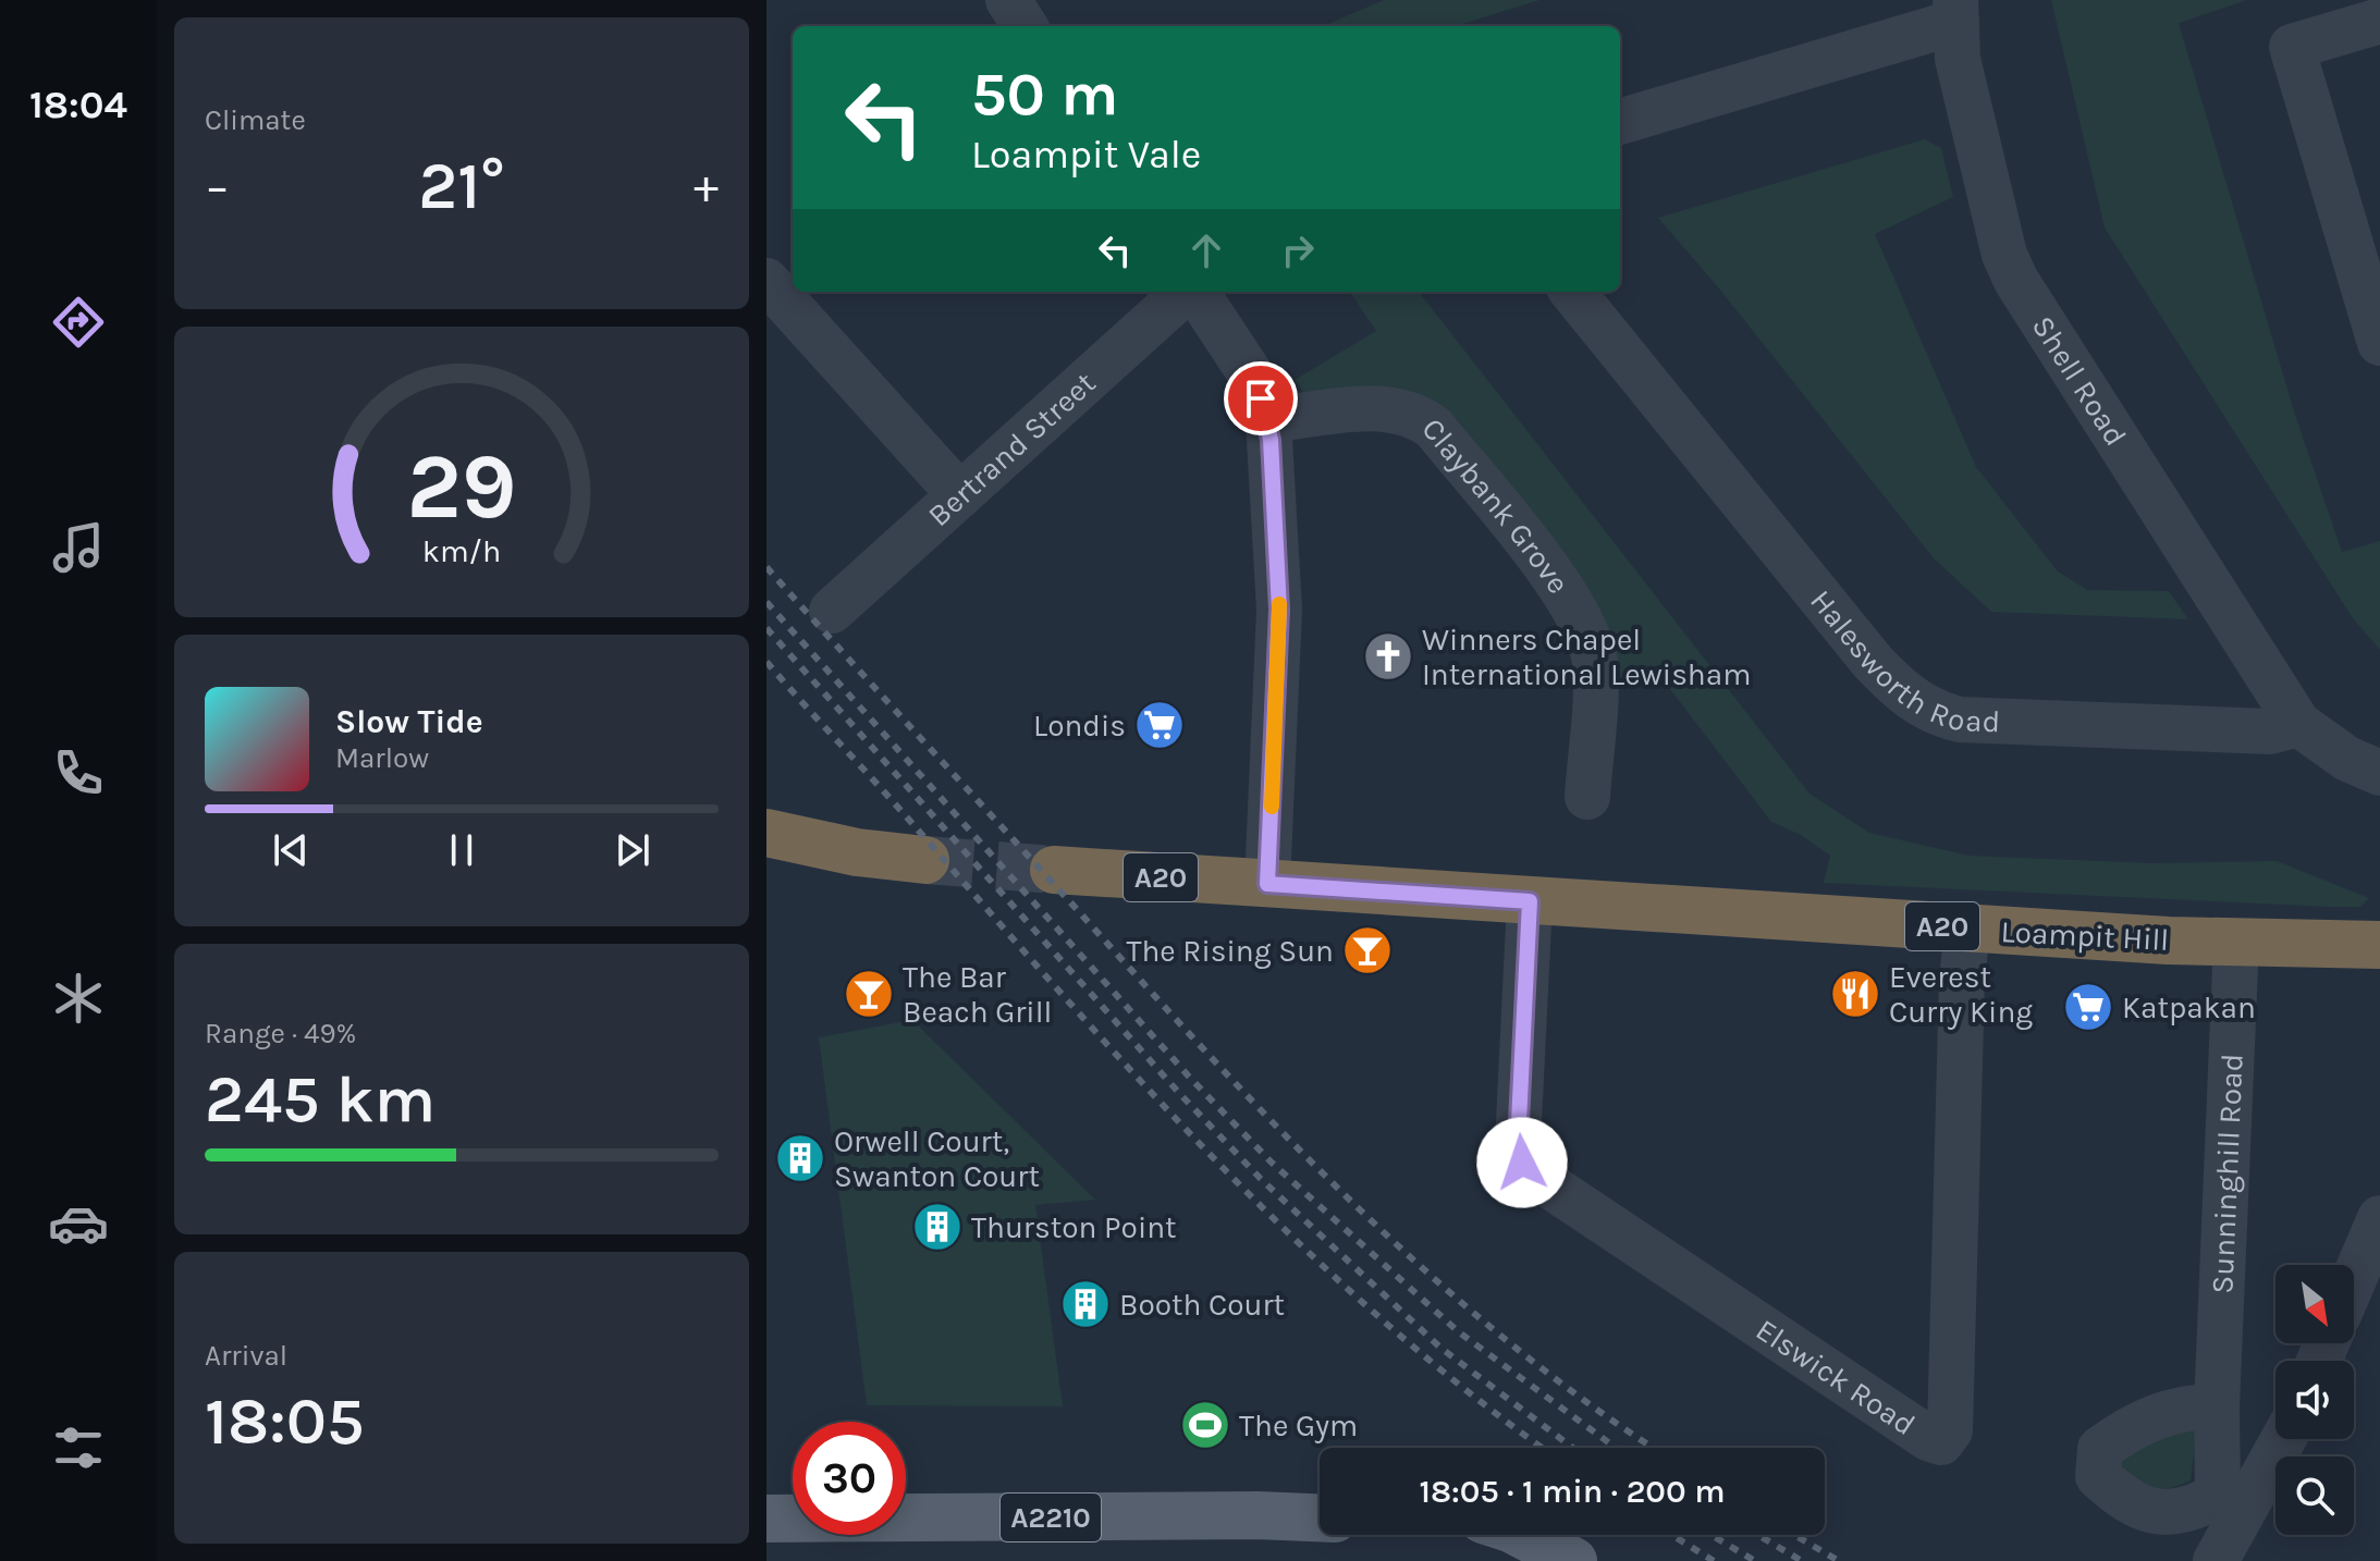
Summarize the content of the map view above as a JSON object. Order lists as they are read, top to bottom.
{
  "streets": {
    "highway": ["A20", "Loampit Hill"],
    "main road": ["A2210"],
    "street": [
      "Shell Road",
      "Bertrand Street",
      "Claybank Grove",
      "Halesworth Road",
      "Sunninghill Road",
      "Elswick Road"
    ]
  },
  "crossings": [
    ["Shell Road", "Halesworth Road"],
    ["A20", "Loampit Hill"],
    ["A20", "Elswick Road"],
    ["Loampit Hill", "Sunninghill Road"],
    ["Loampit Hill", "Elswick Road"]
  ],
  "places": {
    "church": ["Winners Chapel International Lewisham"],
    "supermarket": ["Londis", "Katpakan"],
    "bar": ["The Rising Sun", "The Bar Beach Grill"],
    "restaurant": ["Everest Curry King"],
    "building": ["Orwell Court, Swanton Court", "Thurston Point", "Booth Court"],
    "sports": ["The Gym"]
  },
  "north": "bottom right",
  "page": {
    "tabs": "18:04",
    "tile": [
      "Climate",
      ["Range · 49%", "245 km"],
      ["Arrival", "18:05"]
    ],
    "turn": ["50 m", "Loampit Vale"],
    "heat": ["−", "21°", "+"],
    "song": ["Slow Tide", "Marlow"],
    "limit": "30",
    "trip": "18:05 · 1 min · 200 m",
    "gauge": ["29", "km/h"]
  }
}
